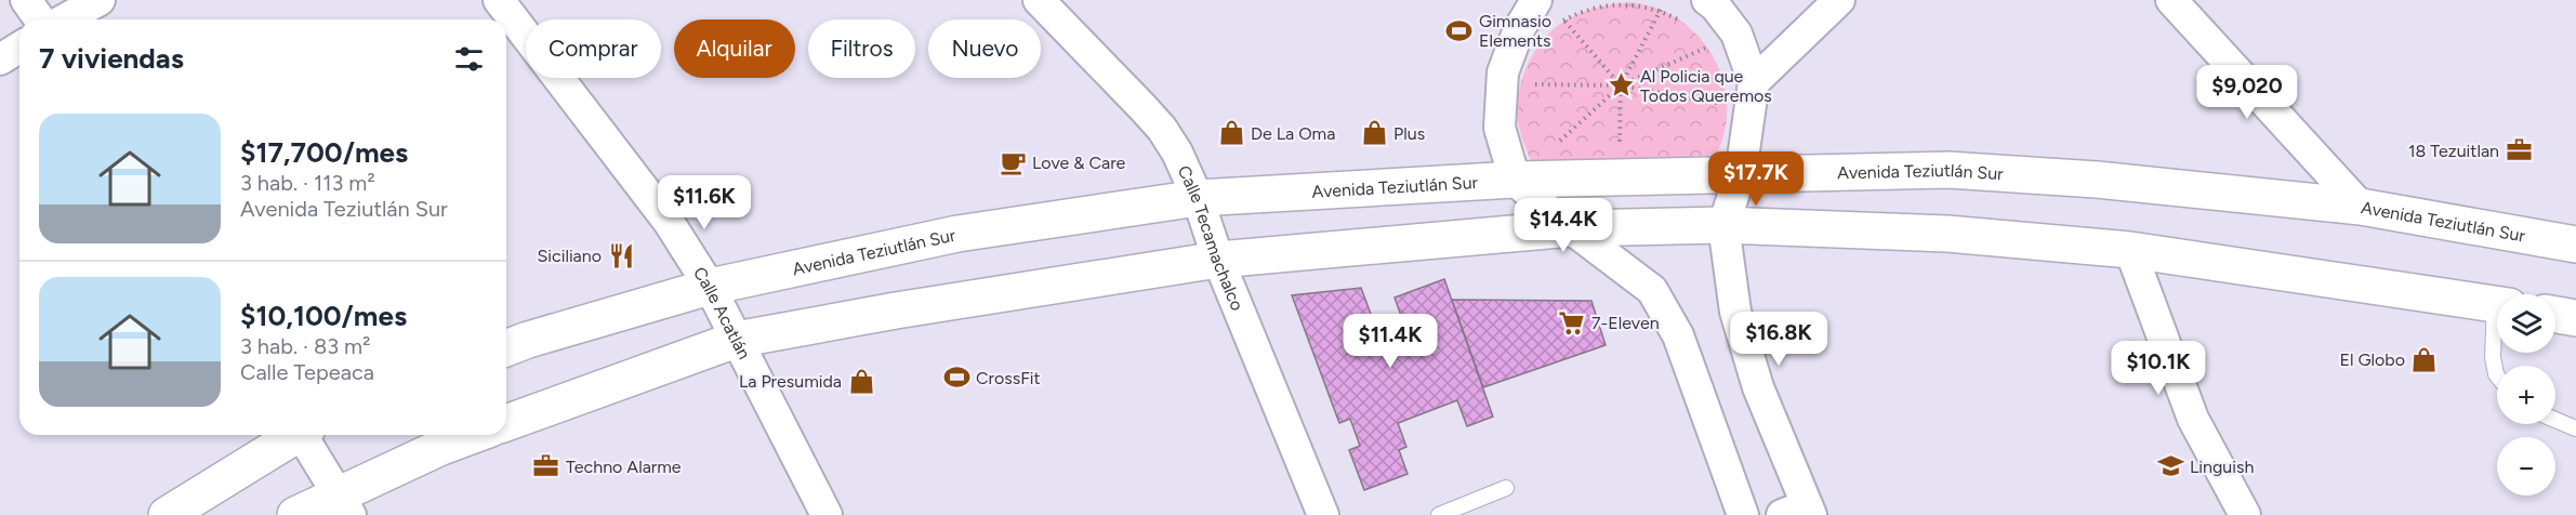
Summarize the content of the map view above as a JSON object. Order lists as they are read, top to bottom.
{
  "streets": {
    "main road": ["Avenida Teziutlán Sur"],
    "street": ["Calle Tecamachalco", "Calle Acatlán"]
  },
  "crossings": [
    ["Avenida Teziutlán Sur", "Calle Tecamachalco"],
    ["Avenida Teziutlán Sur", "Calle Acatlán"]
  ],
  "places": {
    "sports": ["Gimnasio Elements", "CrossFit"],
    "place": ["Al Policia que Todos Queremos"],
    "shop": [
      "De La Oma",
      "Plus",
      "El Globo",
      "La Presumida"
    ],
    "office": ["18 Tezuitlan", "Techno Alarme"],
    "cafe": ["Love & Care"],
    "restaurant": ["Siciliano"],
    "supermarket": ["7-Eleven"],
    "school or university": ["Linguish"]
  },
  "page": {
    "chip": [
      "Comprar",
      "Alquilar",
      "Filtros",
      "Nuevo"
    ],
    "heading": "7 viviendas",
    "price": [
      "$9,020",
      "$17.7K",
      "$11.6K",
      "$14.4K",
      "$16.8K",
      "$11.4K",
      "$10.1K"
    ],
    "list": [
      {
        "name": "$17,700/mes",
        "note": "3 hab. · 113 m² · Avenida Teziutlán Sur"
      },
      {
        "name": "$10,100/mes",
        "note": "3 hab. · 83 m² · Calle Tepeaca"
      }
    ],
    "map_buttons": ["+", "−"]
  }
}
